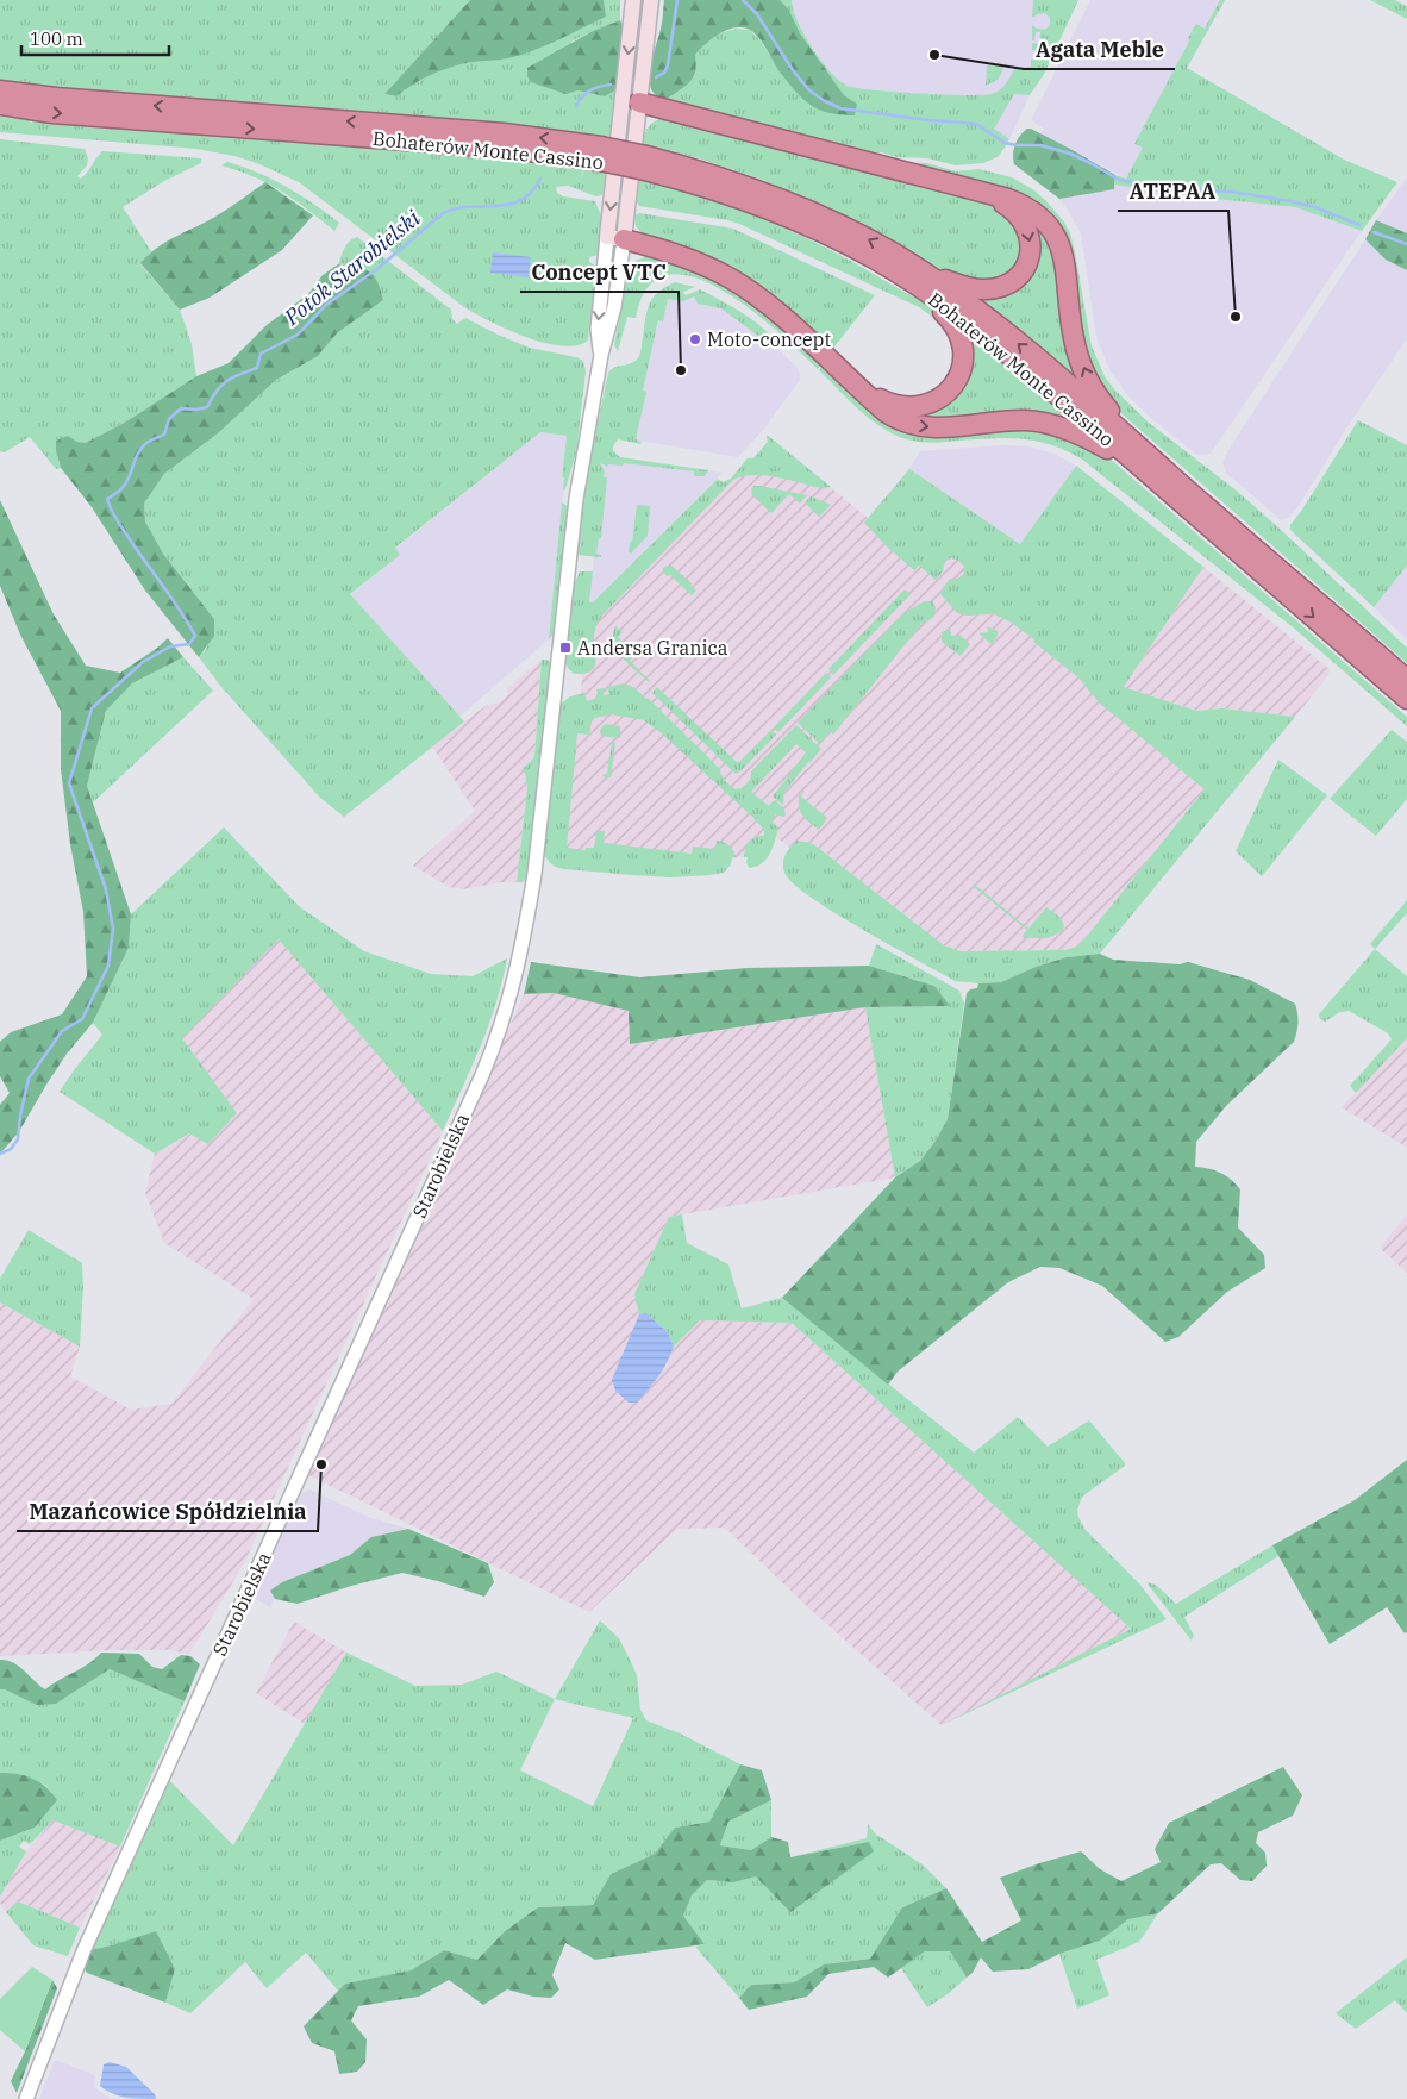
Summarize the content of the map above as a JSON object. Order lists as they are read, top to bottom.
{
  "streets": {
    "highway": ["Bohaterów Monte Cassino"],
    "street": ["Starobielska"]
  },
  "water": ["Potok Starobielski"],
  "places": {
    "other": [
      "Agata Meble",
      "ATEPAA",
      "Moto-concept",
      "Concept VTC",
      "Mazańcowice Spółdzielnia"
    ],
    "transit": ["Andersa Granica"]
  },
  "scale_bar": "100 m"
}
